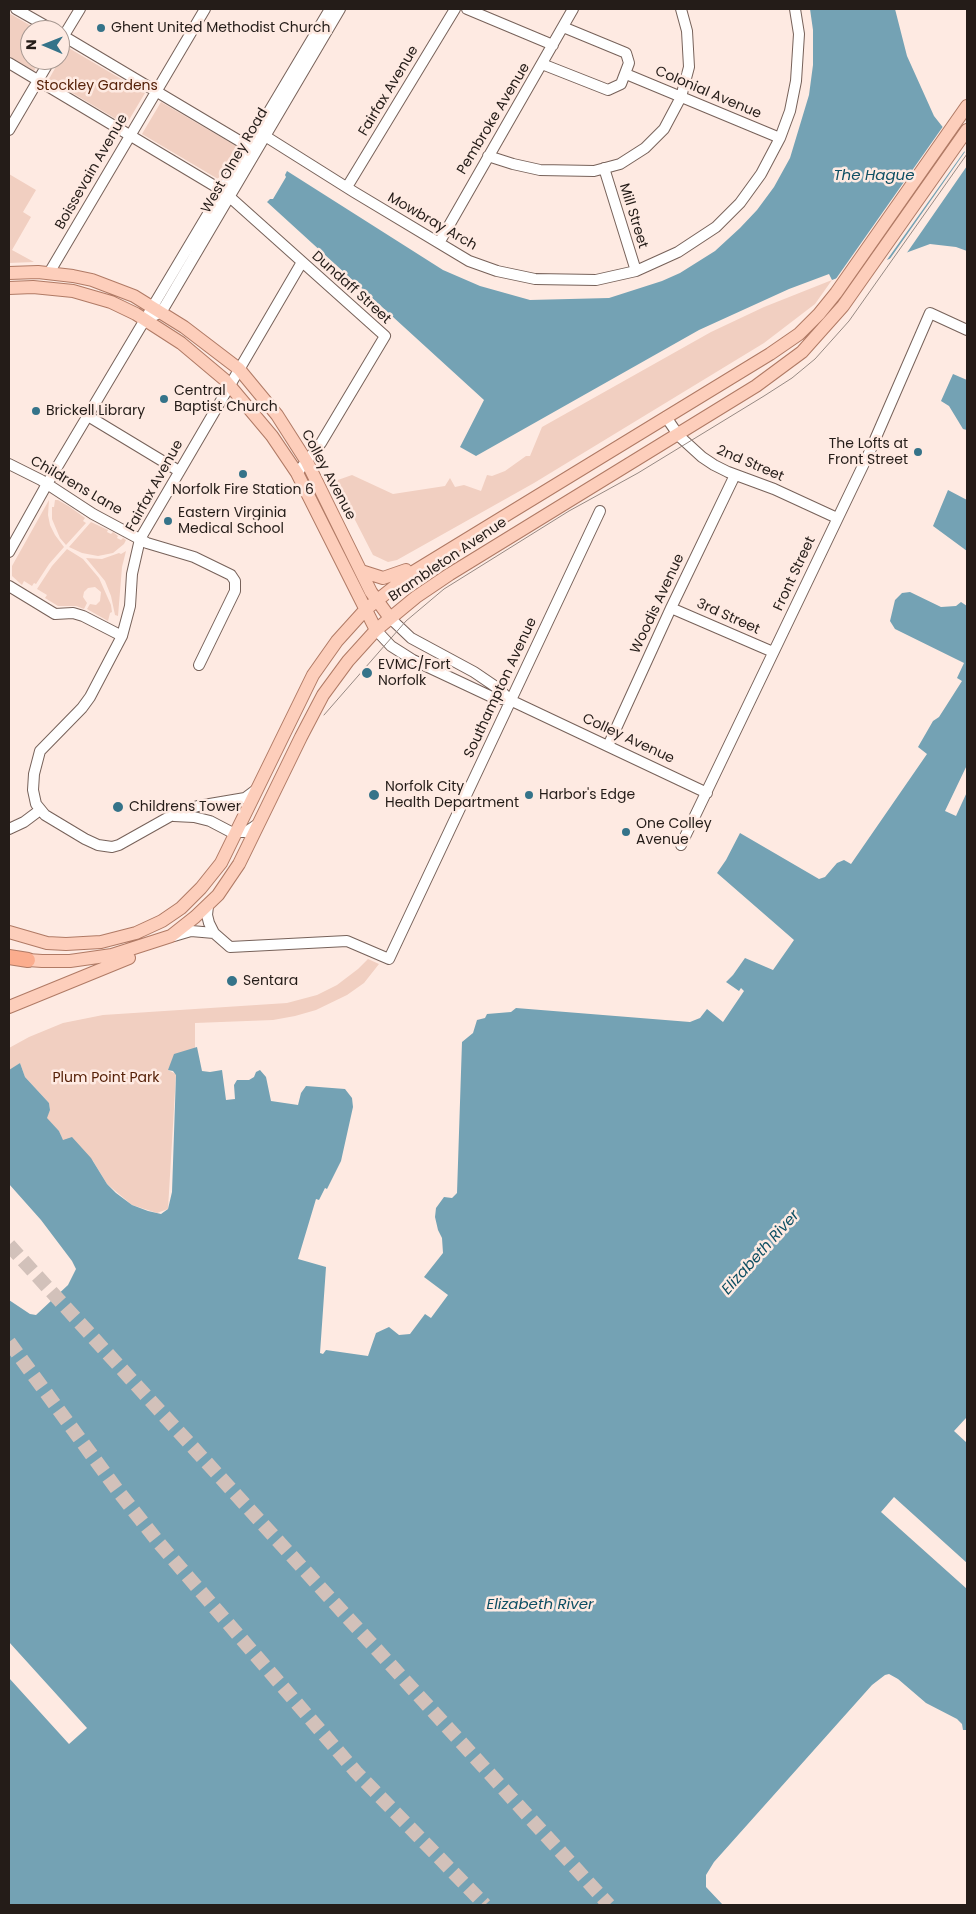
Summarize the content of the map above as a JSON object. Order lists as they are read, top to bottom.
{
  "streets": {
    "main road": ["Colley Avenue", "Brambleton Avenue"],
    "street": [
      "Fairfax Avenue",
      "Colonial Avenue",
      "Pembroke Avenue",
      "West Olney Road",
      "Boissevain Avenue",
      "Mill Street",
      "Mowbray Arch",
      "Dundaff Street",
      "2nd Street",
      "Childrens Lane",
      "Front Street",
      "Woodis Avenue",
      "3rd Street",
      "Southampton Avenue"
    ]
  },
  "crossings": [
    ["Fairfax Avenue", "Mowbray Arch"],
    ["Fairfax Avenue", "Dundaff Street"],
    ["Fairfax Avenue", "Colley Avenue"],
    ["Fairfax Avenue", "Childrens Lane"],
    ["Colonial Avenue", "Mowbray Arch"],
    ["Pembroke Avenue", "Mowbray Arch"],
    ["West Olney Road", "Mowbray Arch"],
    ["West Olney Road", "Dundaff Street"],
    ["West Olney Road", "Colley Avenue"],
    ["West Olney Road", "Childrens Lane"],
    ["Boissevain Avenue", "Colley Avenue"],
    ["Mill Street", "Mowbray Arch"],
    ["Dundaff Street", "Colley Avenue"],
    ["2nd Street", "Brambleton Avenue"],
    ["2nd Street", "Front Street"],
    ["2nd Street", "Woodis Avenue"],
    ["Colley Avenue", "Brambleton Avenue"],
    ["Colley Avenue", "Front Street"],
    ["Colley Avenue", "Woodis Avenue"],
    ["Colley Avenue", "Southampton Avenue"],
    ["Front Street", "3rd Street"],
    ["Woodis Avenue", "3rd Street"]
  ],
  "water": ["The Hague", "Elizabeth River"],
  "parks": ["Stockley Gardens", "Plum Point Park"],
  "places": [
    "Ghent United Methodist Church",
    "Central Baptist Church",
    "Brickell Library",
    "The Lofts at Front Street",
    "Norfolk Fire Station 6",
    "Eastern Virginia Medical School",
    "EVMC/Fort Norfolk",
    "Norfolk City Health Department",
    "Harbor's Edge",
    "Childrens Tower",
    "One Colley Avenue",
    "Sentara"
  ],
  "north": "left"
}
